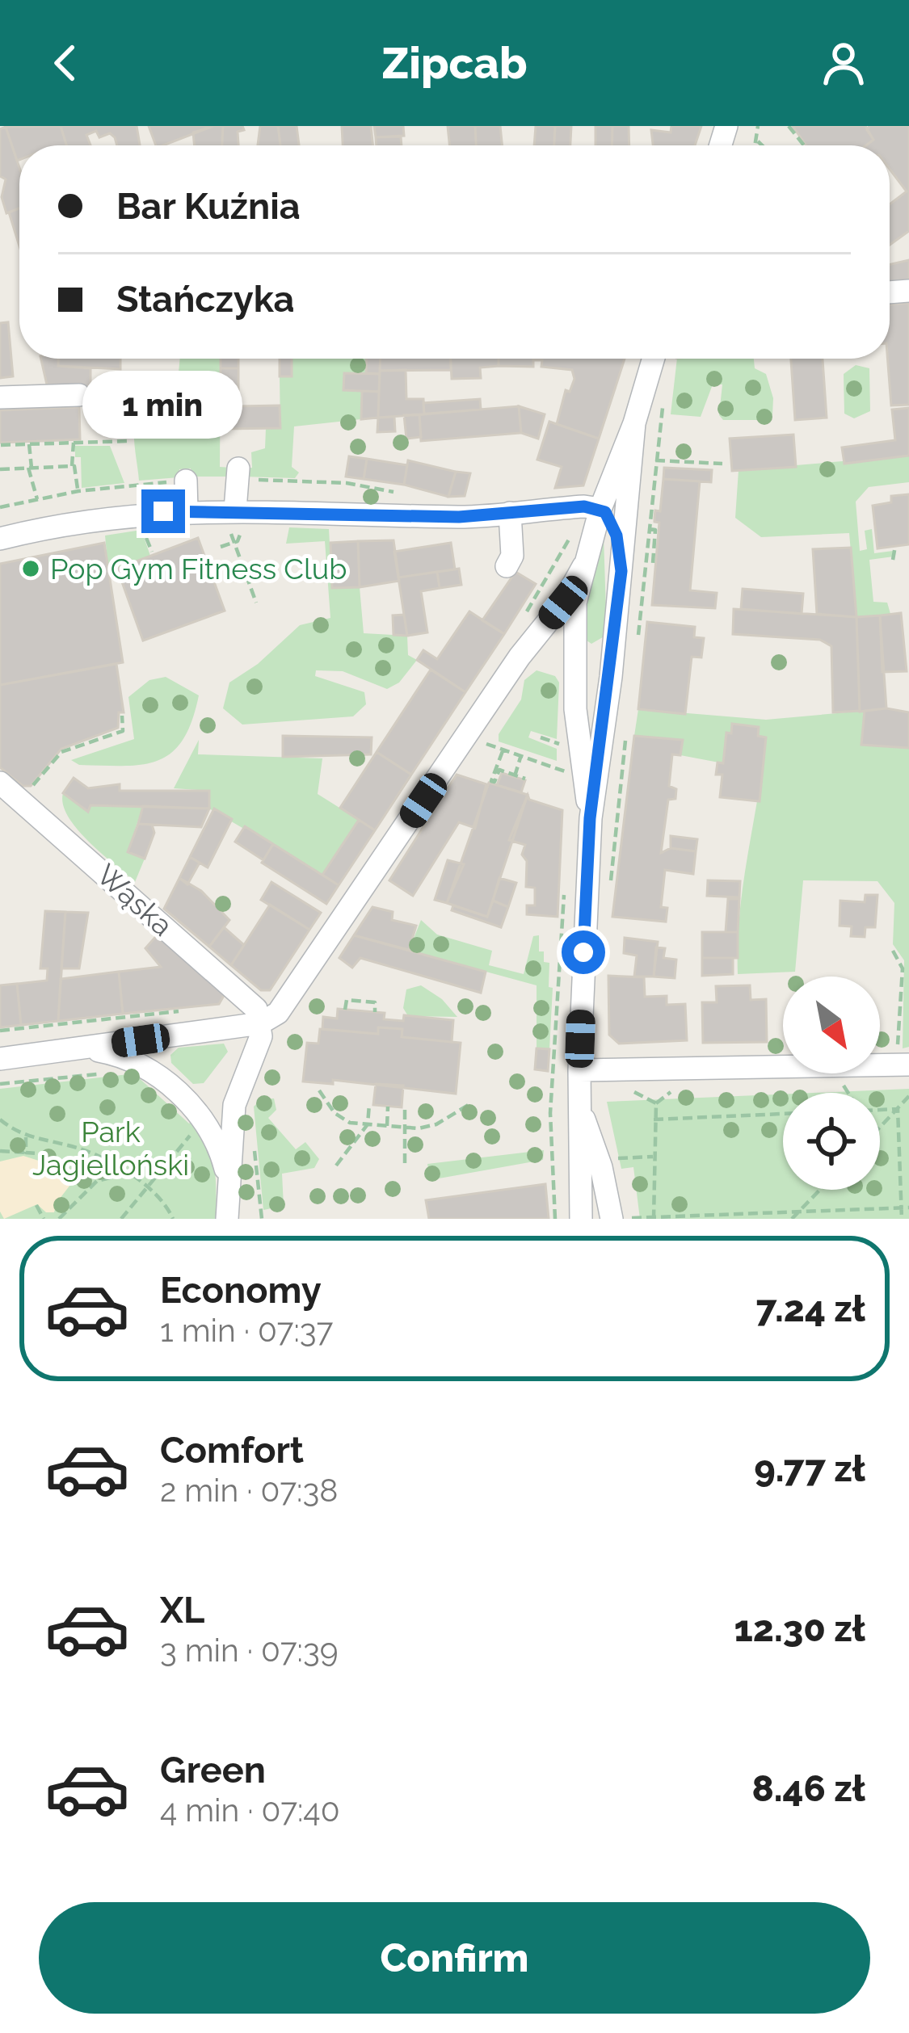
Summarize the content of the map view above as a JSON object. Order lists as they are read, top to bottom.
{
  "streets": {
    "street": ["Wąska"]
  },
  "parks": ["Park Jagielloński"],
  "places": ["Pop Gym Fitness Club"],
  "north": "bottom right",
  "page": {
    "header": "Zipcab",
    "banner": ["Bar Kuźnia", "Stańczyka"],
    "bubble": "1 min",
    "list": [
      {
        "name": "Economy",
        "note": "1 min · 07:37",
        "value": "7.24 zł"
      },
      {
        "name": "Comfort",
        "note": "2 min · 07:38",
        "value": "9.77 zł"
      },
      {
        "name": "XL",
        "note": "3 min · 07:39",
        "value": "12.30 zł"
      },
      {
        "name": "Green",
        "note": "4 min · 07:40",
        "value": "8.46 zł"
      }
    ],
    "buttons": "Confirm"
  }
}
